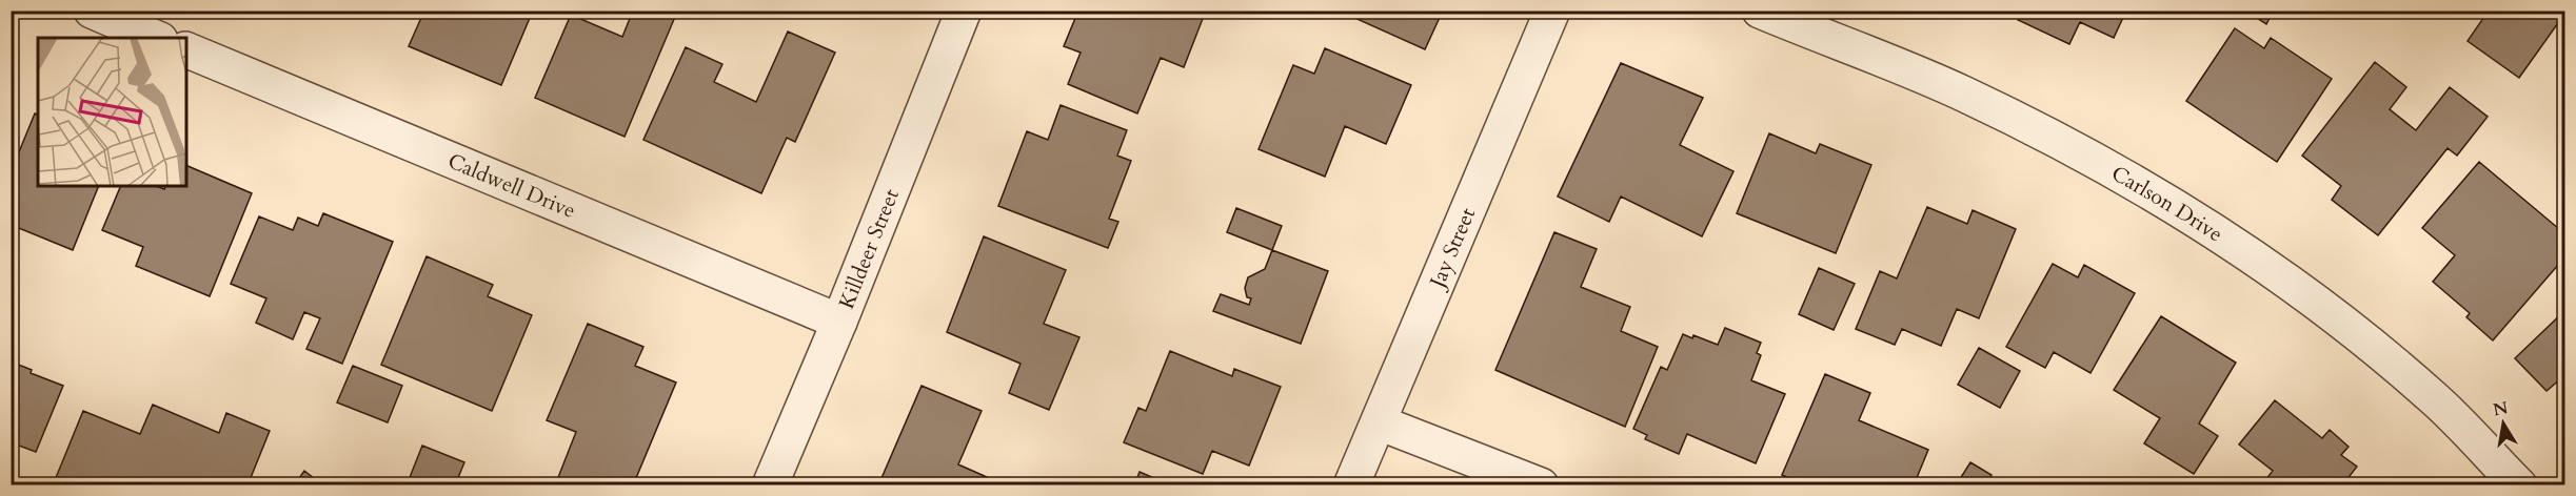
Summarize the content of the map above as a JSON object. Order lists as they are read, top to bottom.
{
  "streets": {
    "street": [
      "Caldwell Drive",
      "Carlson Drive",
      "Jay Street",
      "Killdeer Street"
    ]
  },
  "crossings": [
    ["Caldwell Drive", "Killdeer Street"]
  ],
  "north": "top"
}
